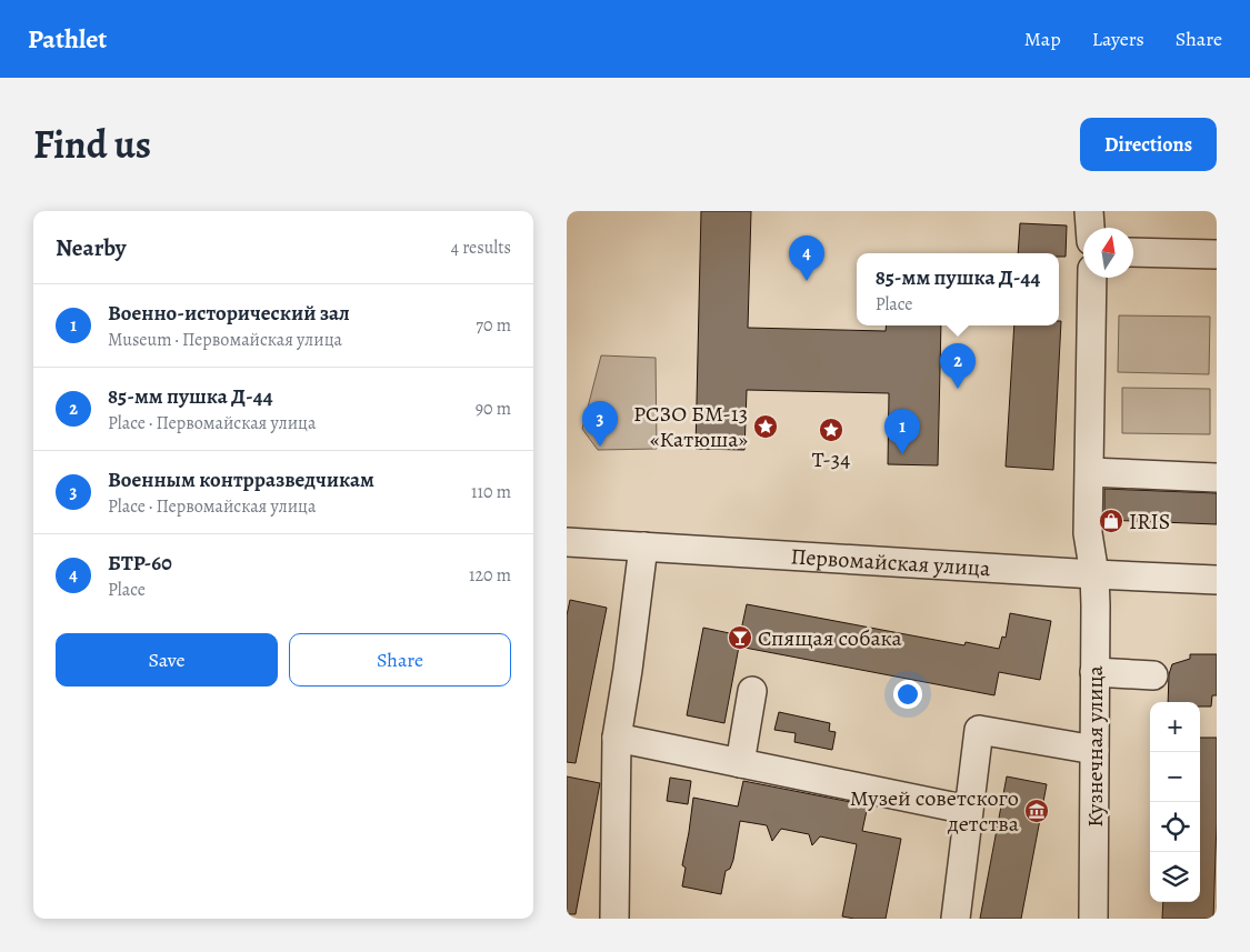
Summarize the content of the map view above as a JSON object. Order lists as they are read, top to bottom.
{
  "streets": {
    "street": ["Первомайская улица", "Кузнечная улица"]
  },
  "crossings": [
    ["Первомайская улица", "Кузнечная улица"]
  ],
  "places": {
    "place": ["РСЗО БМ-13 «Катюша»", "Т-34"],
    "shop": ["IRIS"],
    "bar": ["Спящая собака"],
    "museum": ["Музей советского детства"]
  },
  "north": "top",
  "page": {
    "header": "Pathlet",
    "nav": ["Map", "Layers", "Share"],
    "title": "Find us",
    "buttons": [
      "Directions",
      ["Save", "Share"]
    ],
    "heading": ["Nearby", "4 results"],
    "pins": [
      "4",
      "2",
      "3",
      "1"
    ],
    "popup": ["85-мм пушка Д-44", "Place"],
    "list": [
      {
        "mark": "1",
        "name": "Военно-исторический зал",
        "note": "Museum · Первомайская улица",
        "value": "70 m"
      },
      {
        "mark": "2",
        "name": "85-мм пушка Д-44",
        "note": "Place · Первомайская улица",
        "value": "90 m"
      },
      {
        "mark": "3",
        "name": "Военным контрразведчикам",
        "note": "Place · Первомайская улица",
        "value": "110 m"
      },
      {
        "mark": "4",
        "name": "БТР-60",
        "note": "Place",
        "value": "120 m"
      }
    ],
    "map_buttons": ["+", "−"]
  }
}
